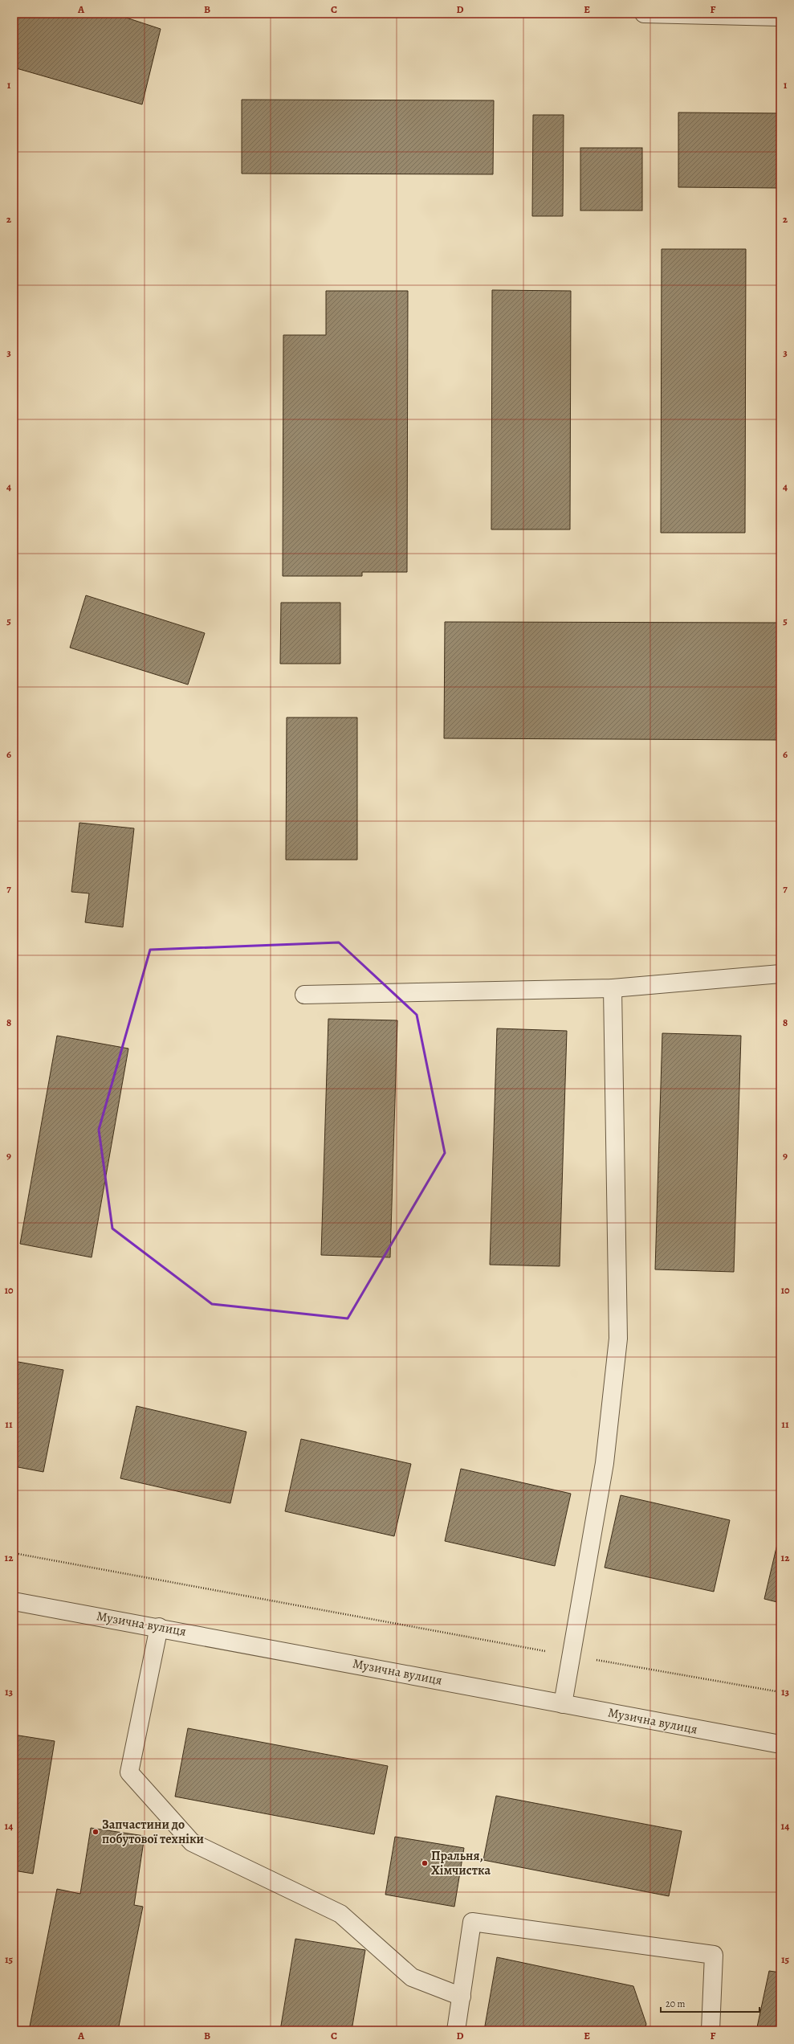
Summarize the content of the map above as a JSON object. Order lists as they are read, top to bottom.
{
  "streets": {
    "street": ["Музична вулиця"]
  },
  "places": ["Запчастини до побутової техніки", "Пральня, Хімчистка"],
  "scale_bar": "20 m",
  "grid": {
    "columns": [
      "A",
      "B",
      "C",
      "D",
      "E",
      "F"
    ],
    "rows": [
      "1",
      "2",
      "3",
      "4",
      "5",
      "6",
      "7",
      "8",
      "9",
      "10",
      "11",
      "12",
      "13",
      "14",
      "15"
    ]
  }
}
